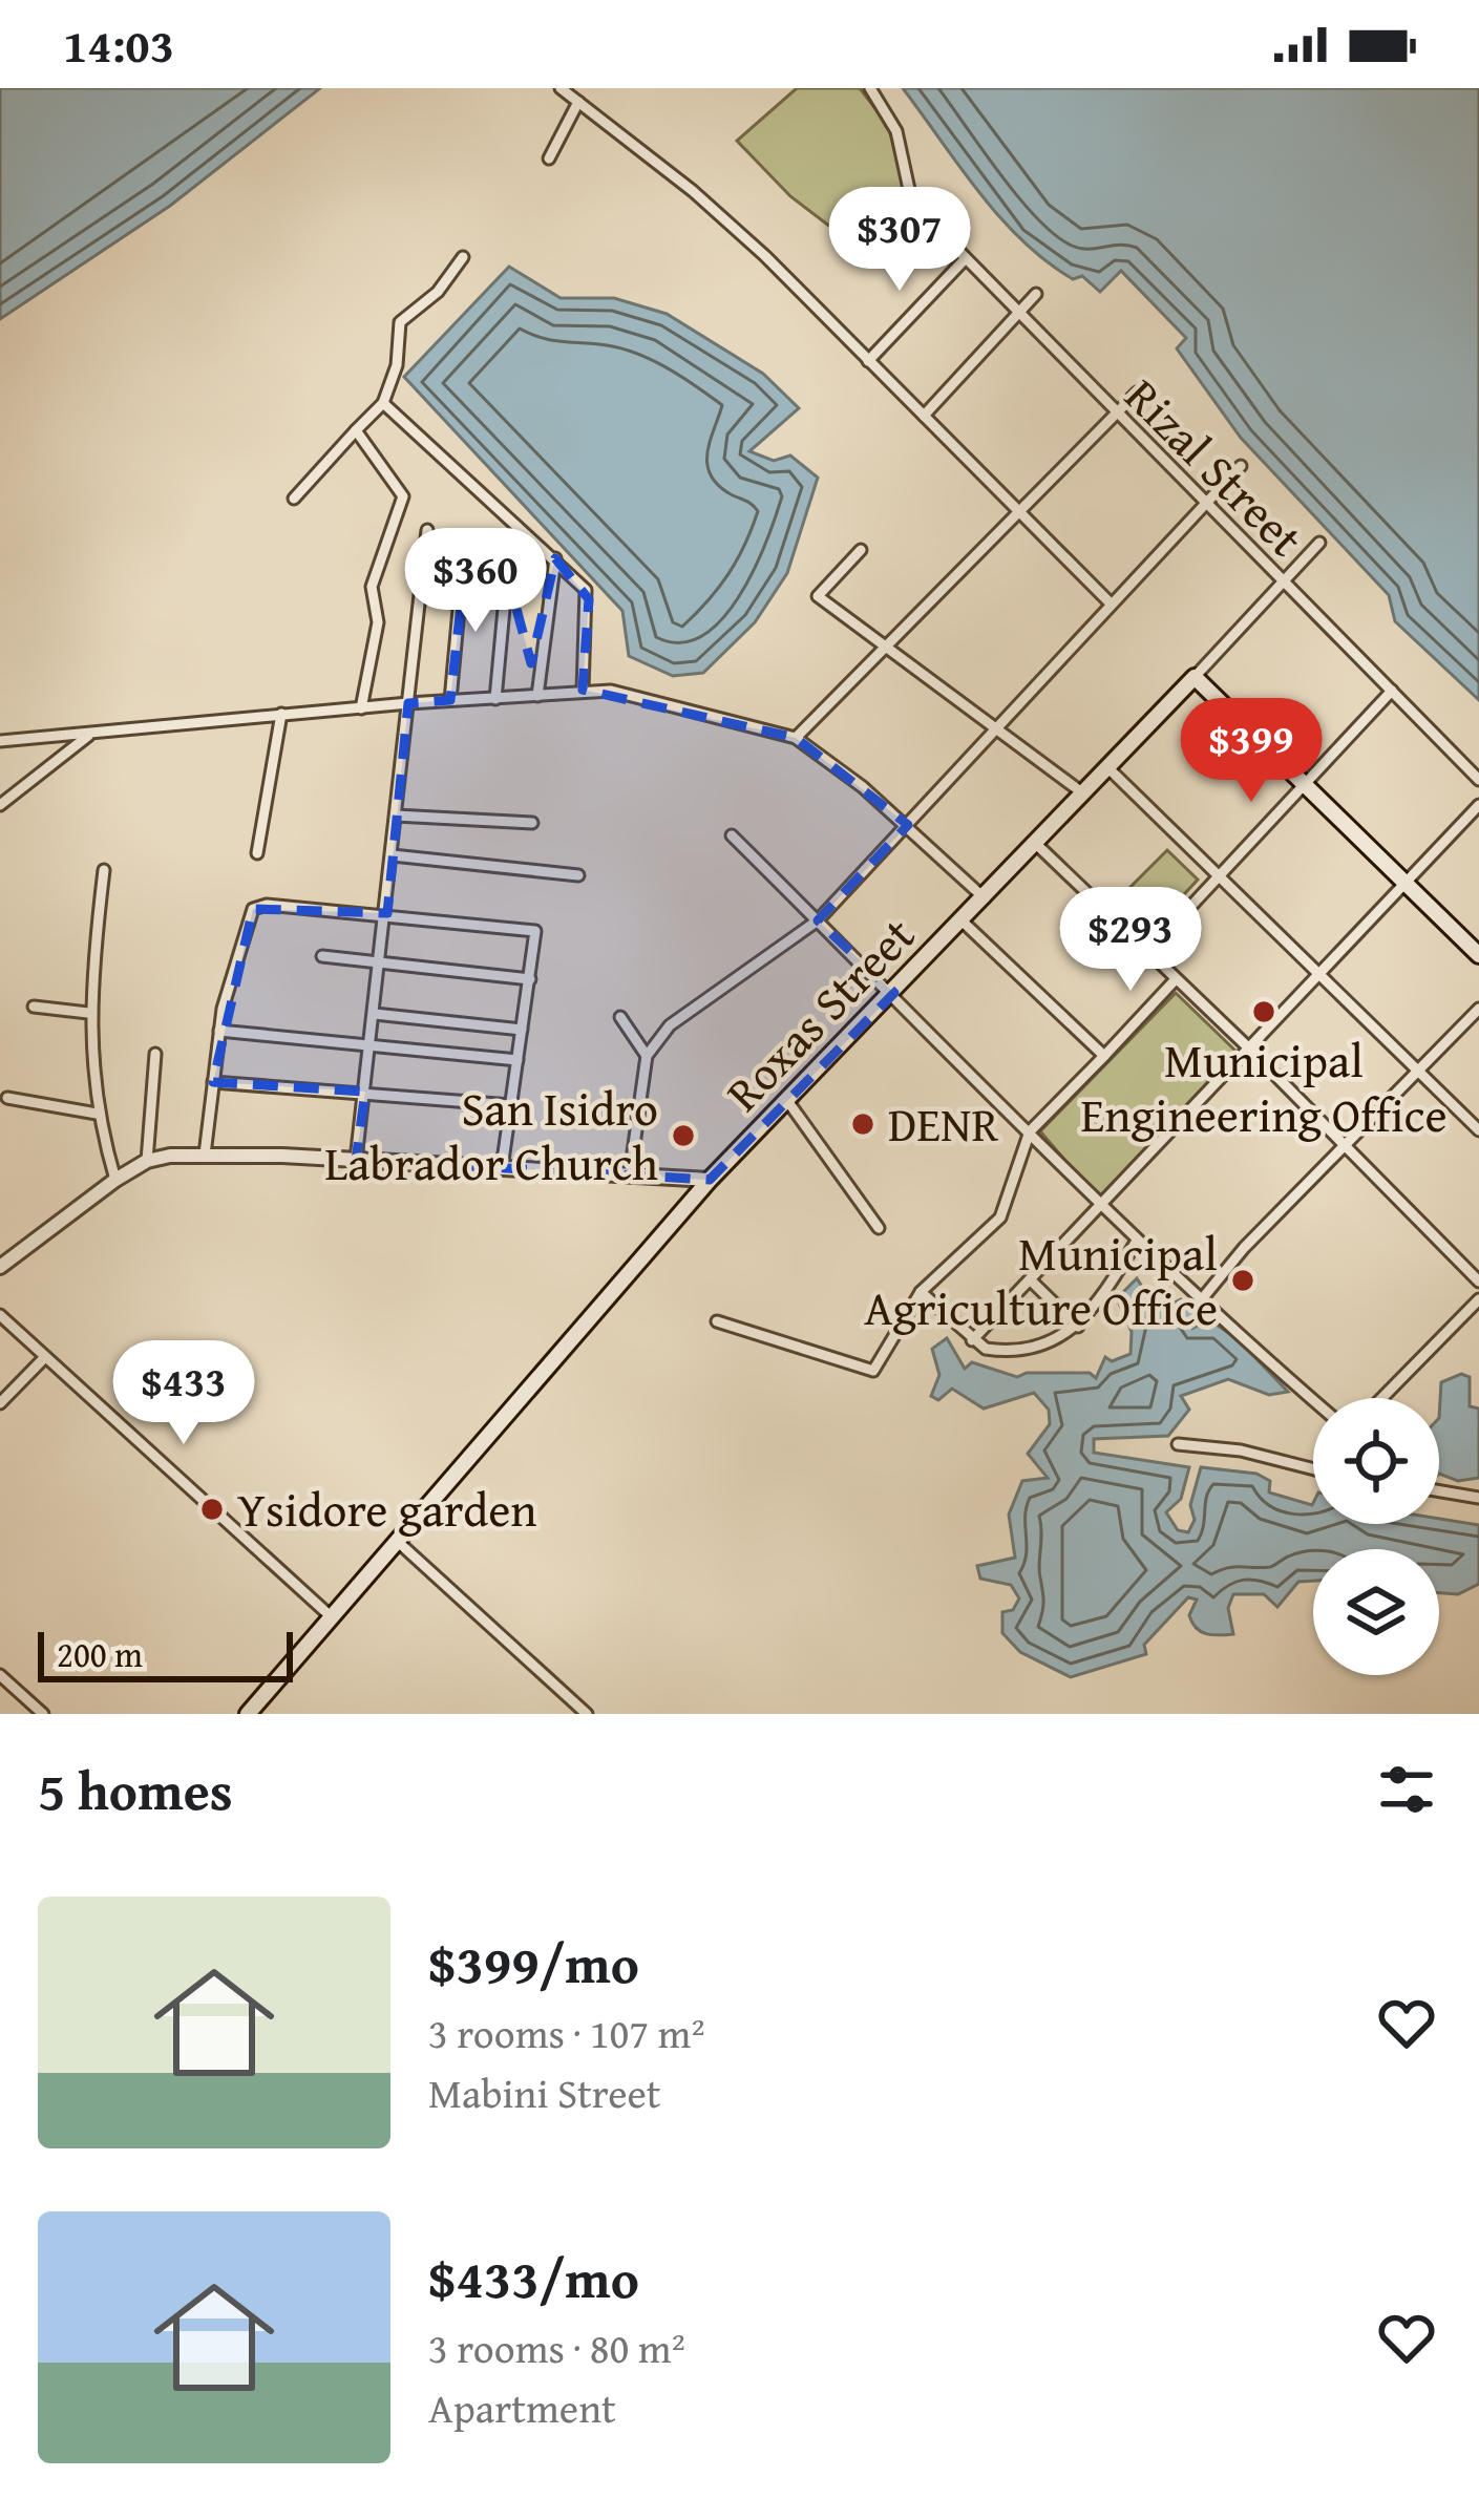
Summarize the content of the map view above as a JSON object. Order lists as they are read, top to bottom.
{
  "streets": {
    "main road": ["Roxas Street"],
    "street": ["Rizal Street"]
  },
  "places": [
    "Municipal Engineering Office",
    "DENR",
    "San Isidro Labrador Church",
    "Municipal Agriculture Office",
    "Ysidore garden"
  ],
  "scale_bar": "200 m",
  "page": {
    "status": "14:03",
    "price": [
      "$307",
      "$360",
      "$399",
      "$293",
      "$433"
    ],
    "scale": "200 m",
    "heading": "5 homes",
    "list": [
      {
        "name": "$399/mo",
        "note": "3 rooms · 107 m² · Mabini Street"
      },
      {
        "name": "$433/mo",
        "note": "3 rooms · 80 m² · Apartment"
      }
    ]
  }
}
